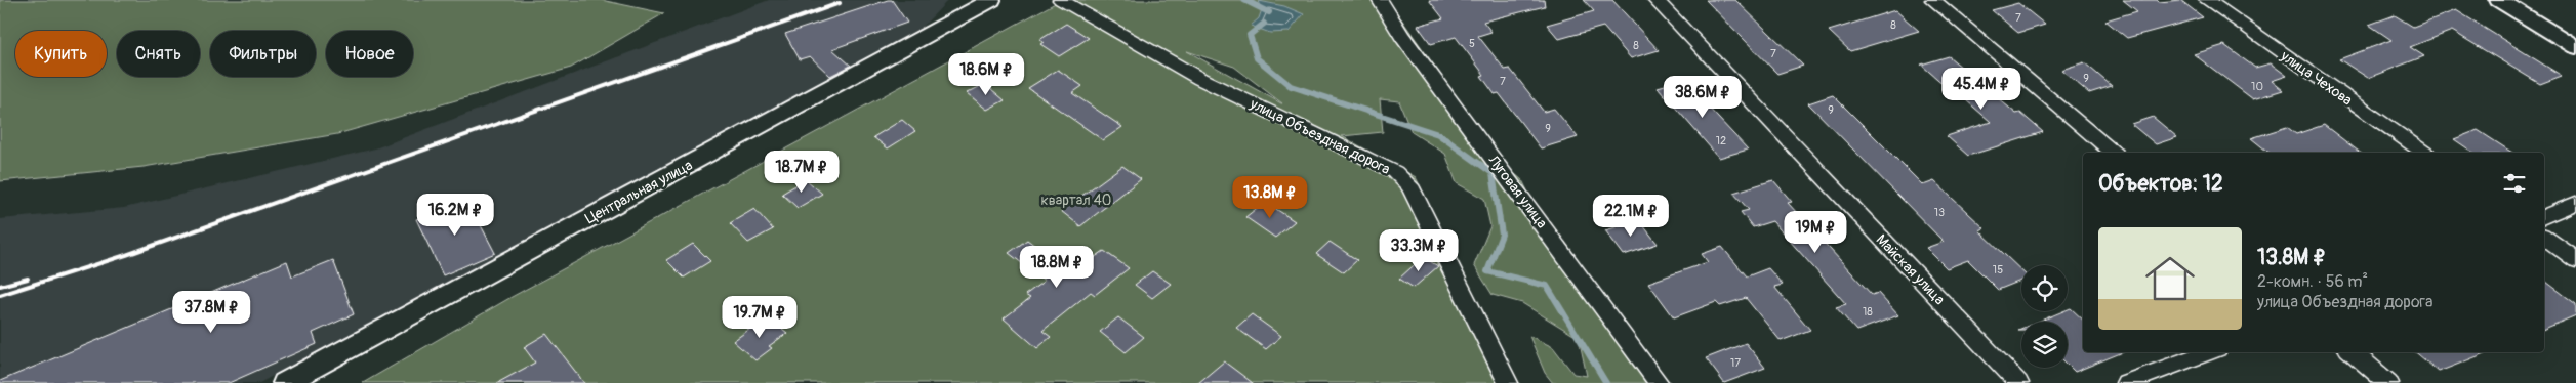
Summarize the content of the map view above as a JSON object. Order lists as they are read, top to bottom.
{
  "streets": {
    "street": [
      "улица Чехова",
      "улица Объездная дорога",
      "Центральная улица",
      "Луговая улица",
      "Майская улица"
    ]
  },
  "parks": ["квартал 40"],
  "house_numbers": [
    "7",
    "8",
    "5",
    "8",
    "7",
    "9",
    "7",
    "10",
    "9",
    "9",
    "12",
    "13",
    "15",
    "18",
    "17"
  ],
  "page": {
    "chip": [
      "Купить",
      "Снять",
      "Фильтры",
      "Новое"
    ],
    "price": [
      "18.6M ₽",
      "45.4M ₽",
      "38.6M ₽",
      "18.7M ₽",
      "13.8M ₽",
      "16.2M ₽",
      "22.1M ₽",
      "19M ₽",
      "33.3M ₽",
      "18.8M ₽",
      "37.8M ₽",
      "19.7M ₽"
    ],
    "heading": "Объектов: 12",
    "list": [
      {
        "name": "13.8M ₽",
        "note": "2-комн. · 56 m² · улица Объездная дорога"
      }
    ]
  }
}
